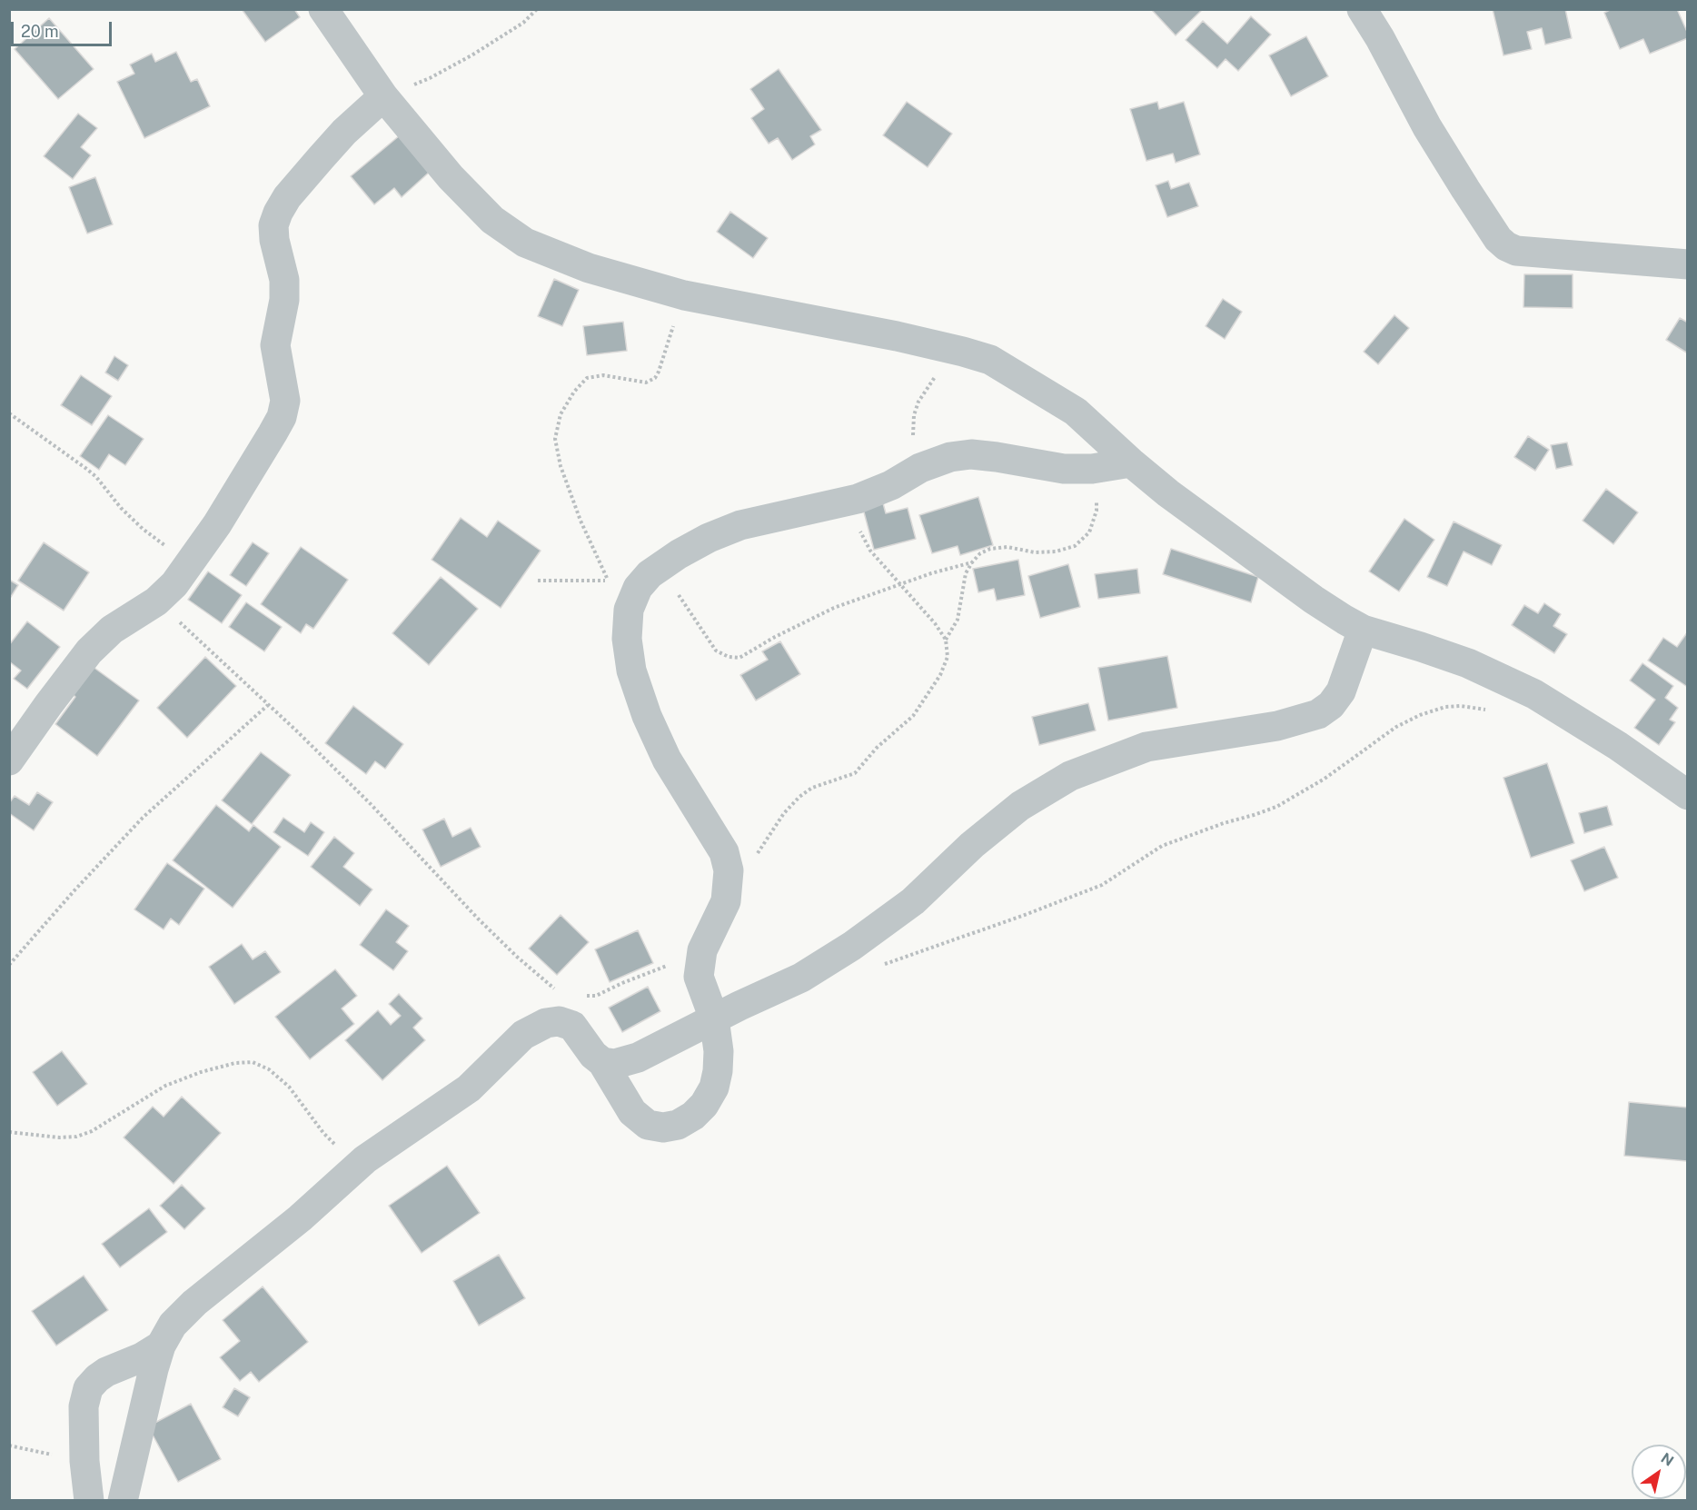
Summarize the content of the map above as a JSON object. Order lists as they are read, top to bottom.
{
  "scale_bar": "20 m",
  "north": "top right"
}
